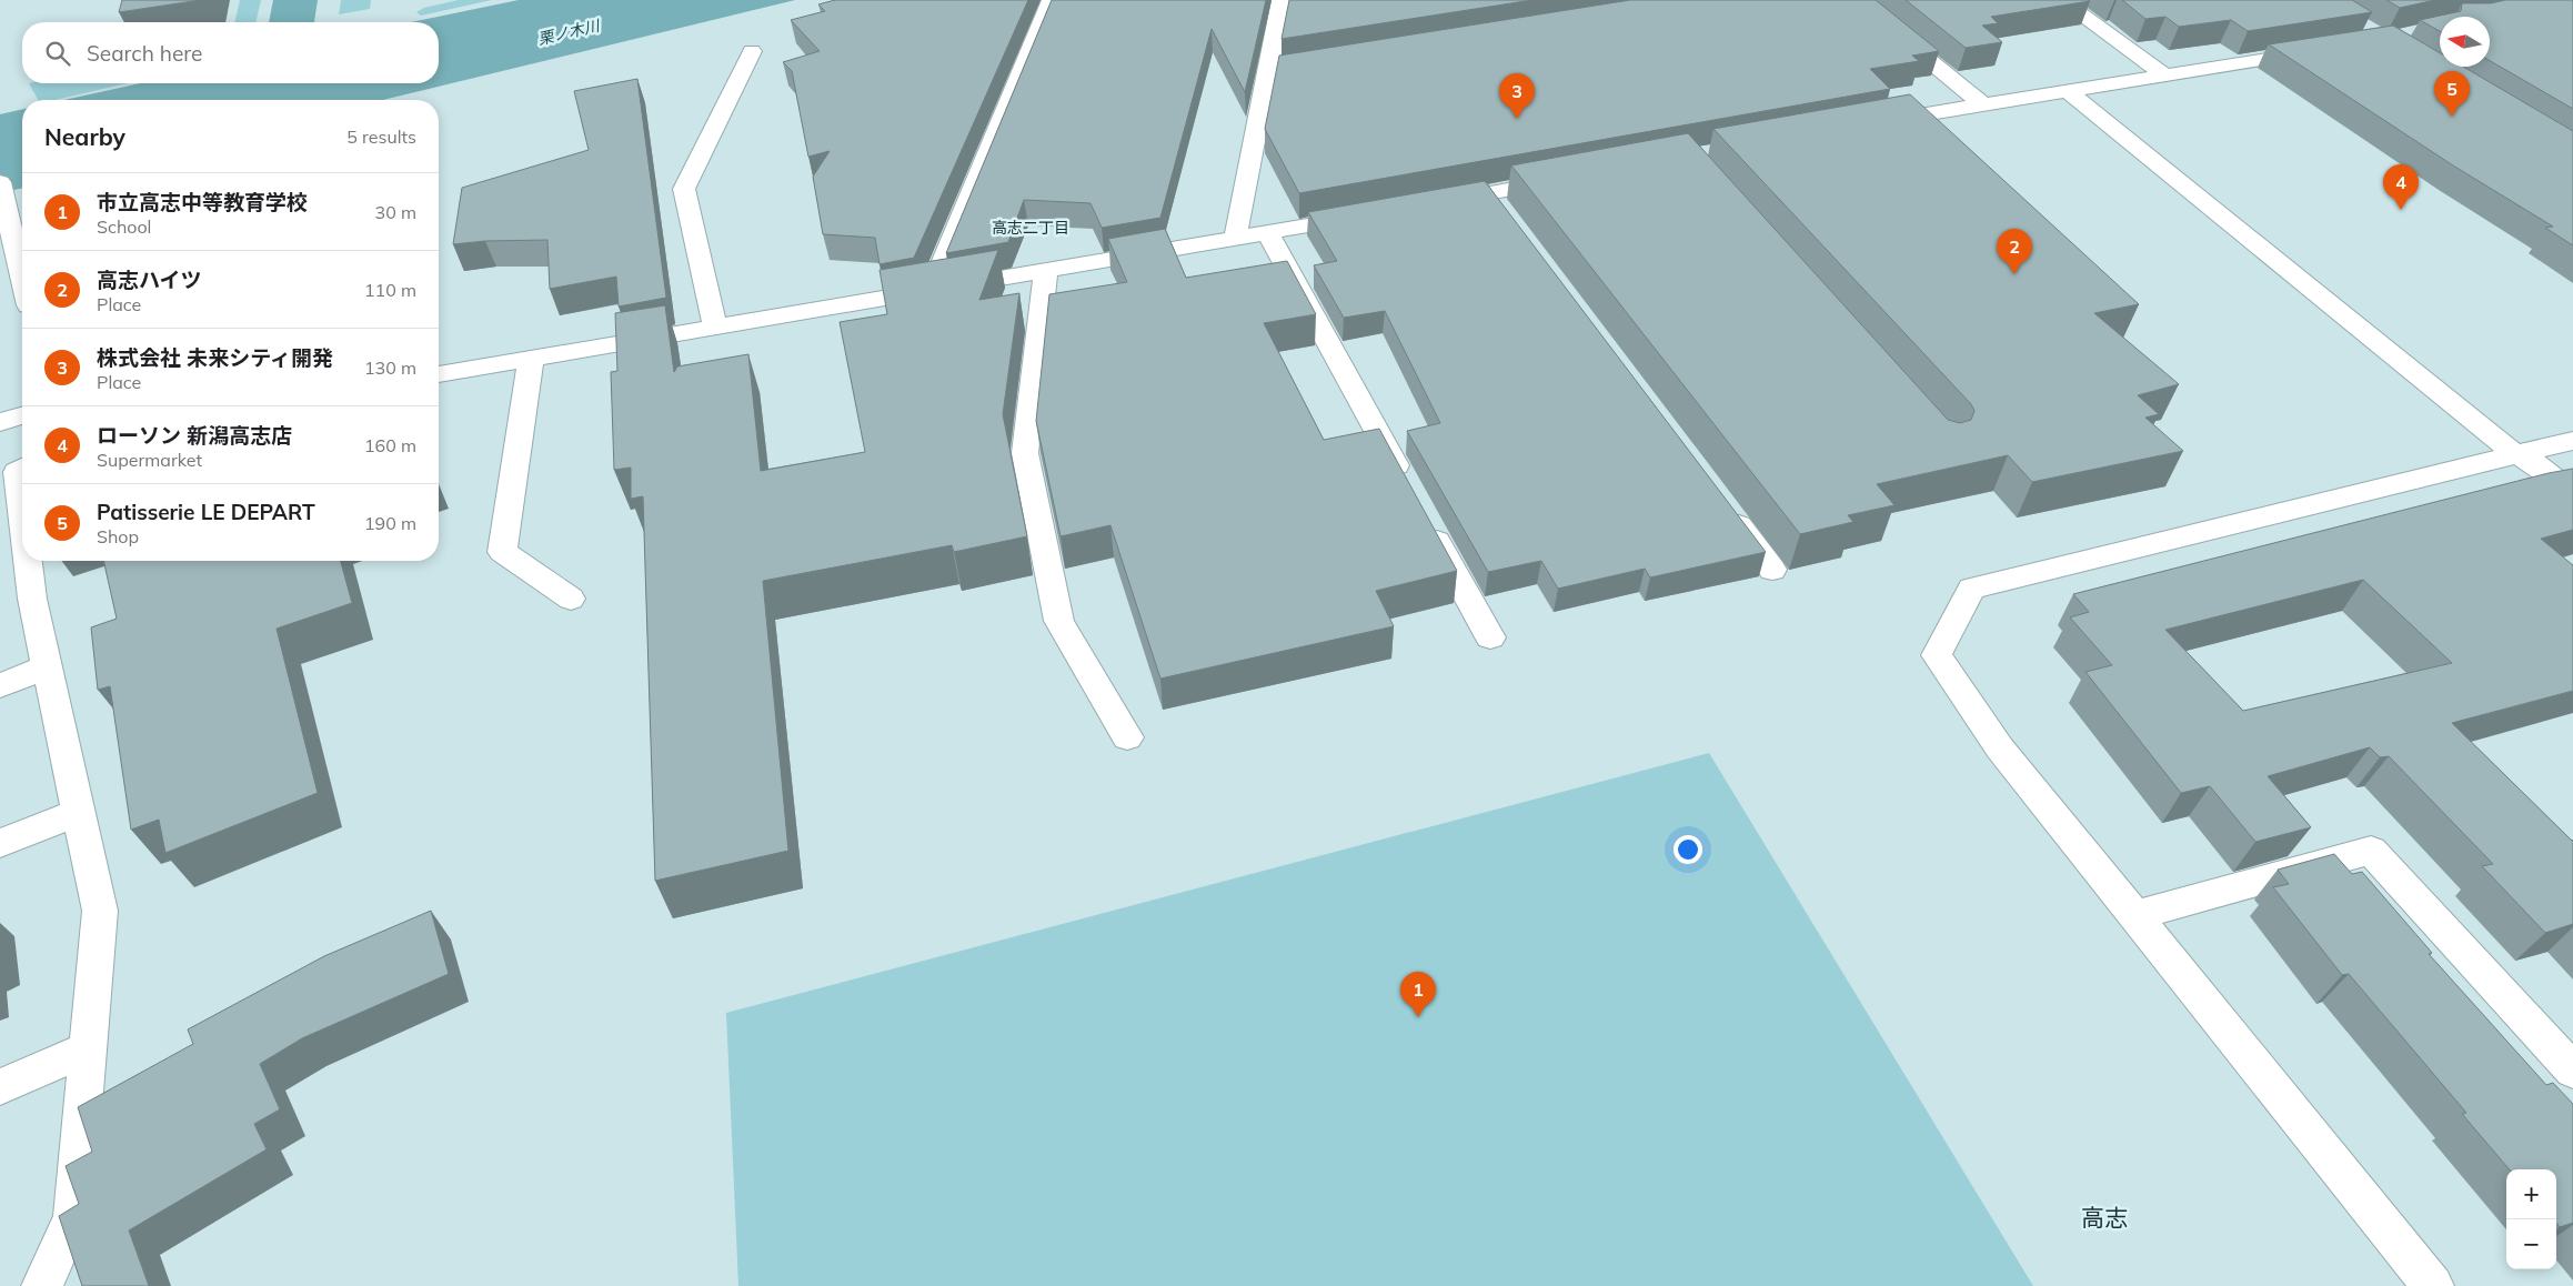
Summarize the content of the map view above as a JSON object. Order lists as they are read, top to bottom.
{
  "districts": ["高志二丁目", "高志"],
  "water": ["栗ノ木川"],
  "north": "left",
  "page": {
    "search": "Search here",
    "pins": [
      "5",
      "3",
      "4",
      "2",
      "1"
    ],
    "heading": ["Nearby", "5 results"],
    "list": [
      {
        "mark": "1",
        "name": "市立高志中等教育学校",
        "note": "School",
        "value": "30 m"
      },
      {
        "mark": "2",
        "name": "高志ハイツ",
        "note": "Place",
        "value": "110 m"
      },
      {
        "mark": "3",
        "name": "株式会社 未来シティ開発",
        "note": "Place",
        "value": "130 m"
      },
      {
        "mark": "4",
        "name": "ローソン 新潟高志店",
        "note": "Supermarket",
        "value": "160 m"
      },
      {
        "mark": "5",
        "name": "Patisserie LE DEPART",
        "note": "Shop",
        "value": "190 m"
      }
    ],
    "map_buttons": ["+", "−"]
  }
}
